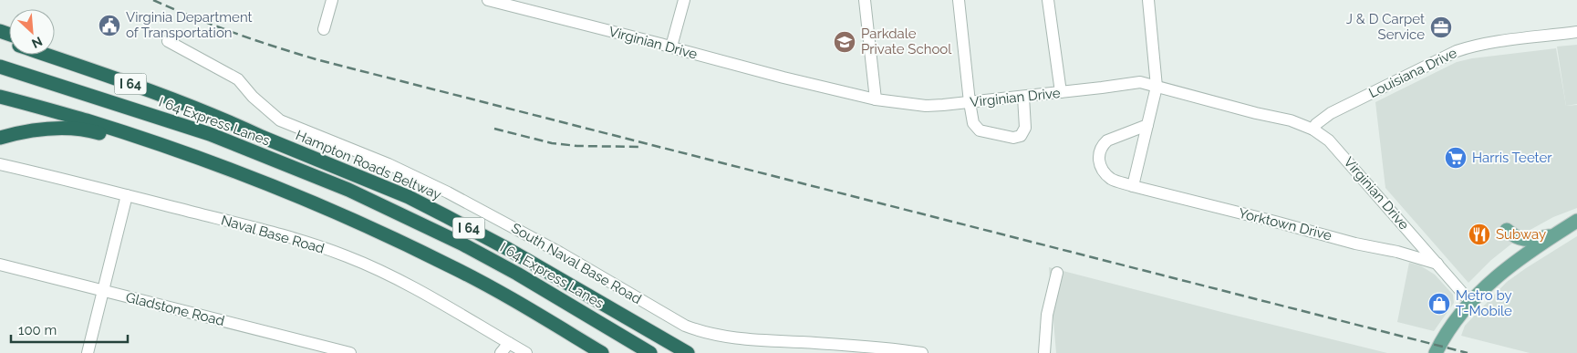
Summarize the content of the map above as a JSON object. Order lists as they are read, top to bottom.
{
  "streets": {
    "highway": ["I 64", "I 64 Express Lanes", "Hampton Roads Beltway"],
    "street": [
      "Virginian Drive",
      "Louisiana Drive",
      "Yorktown Drive",
      "Naval Base Road",
      "South Naval Base Road",
      "Gladstone Road"
    ]
  },
  "crossings": [
    ["Virginian Drive", "Louisiana Drive"],
    ["Virginian Drive", "Yorktown Drive"]
  ],
  "places": {
    "public building": ["Virginia Department of Transportation"],
    "office": ["J & D Carpet Service"],
    "school or university": ["Parkdale Private School"],
    "supermarket": ["Harris Teeter"],
    "restaurant": ["Subway"],
    "shop": ["Metro by T-Mobile"]
  },
  "scale_bar": "100 m",
  "north": "bottom right"
}
